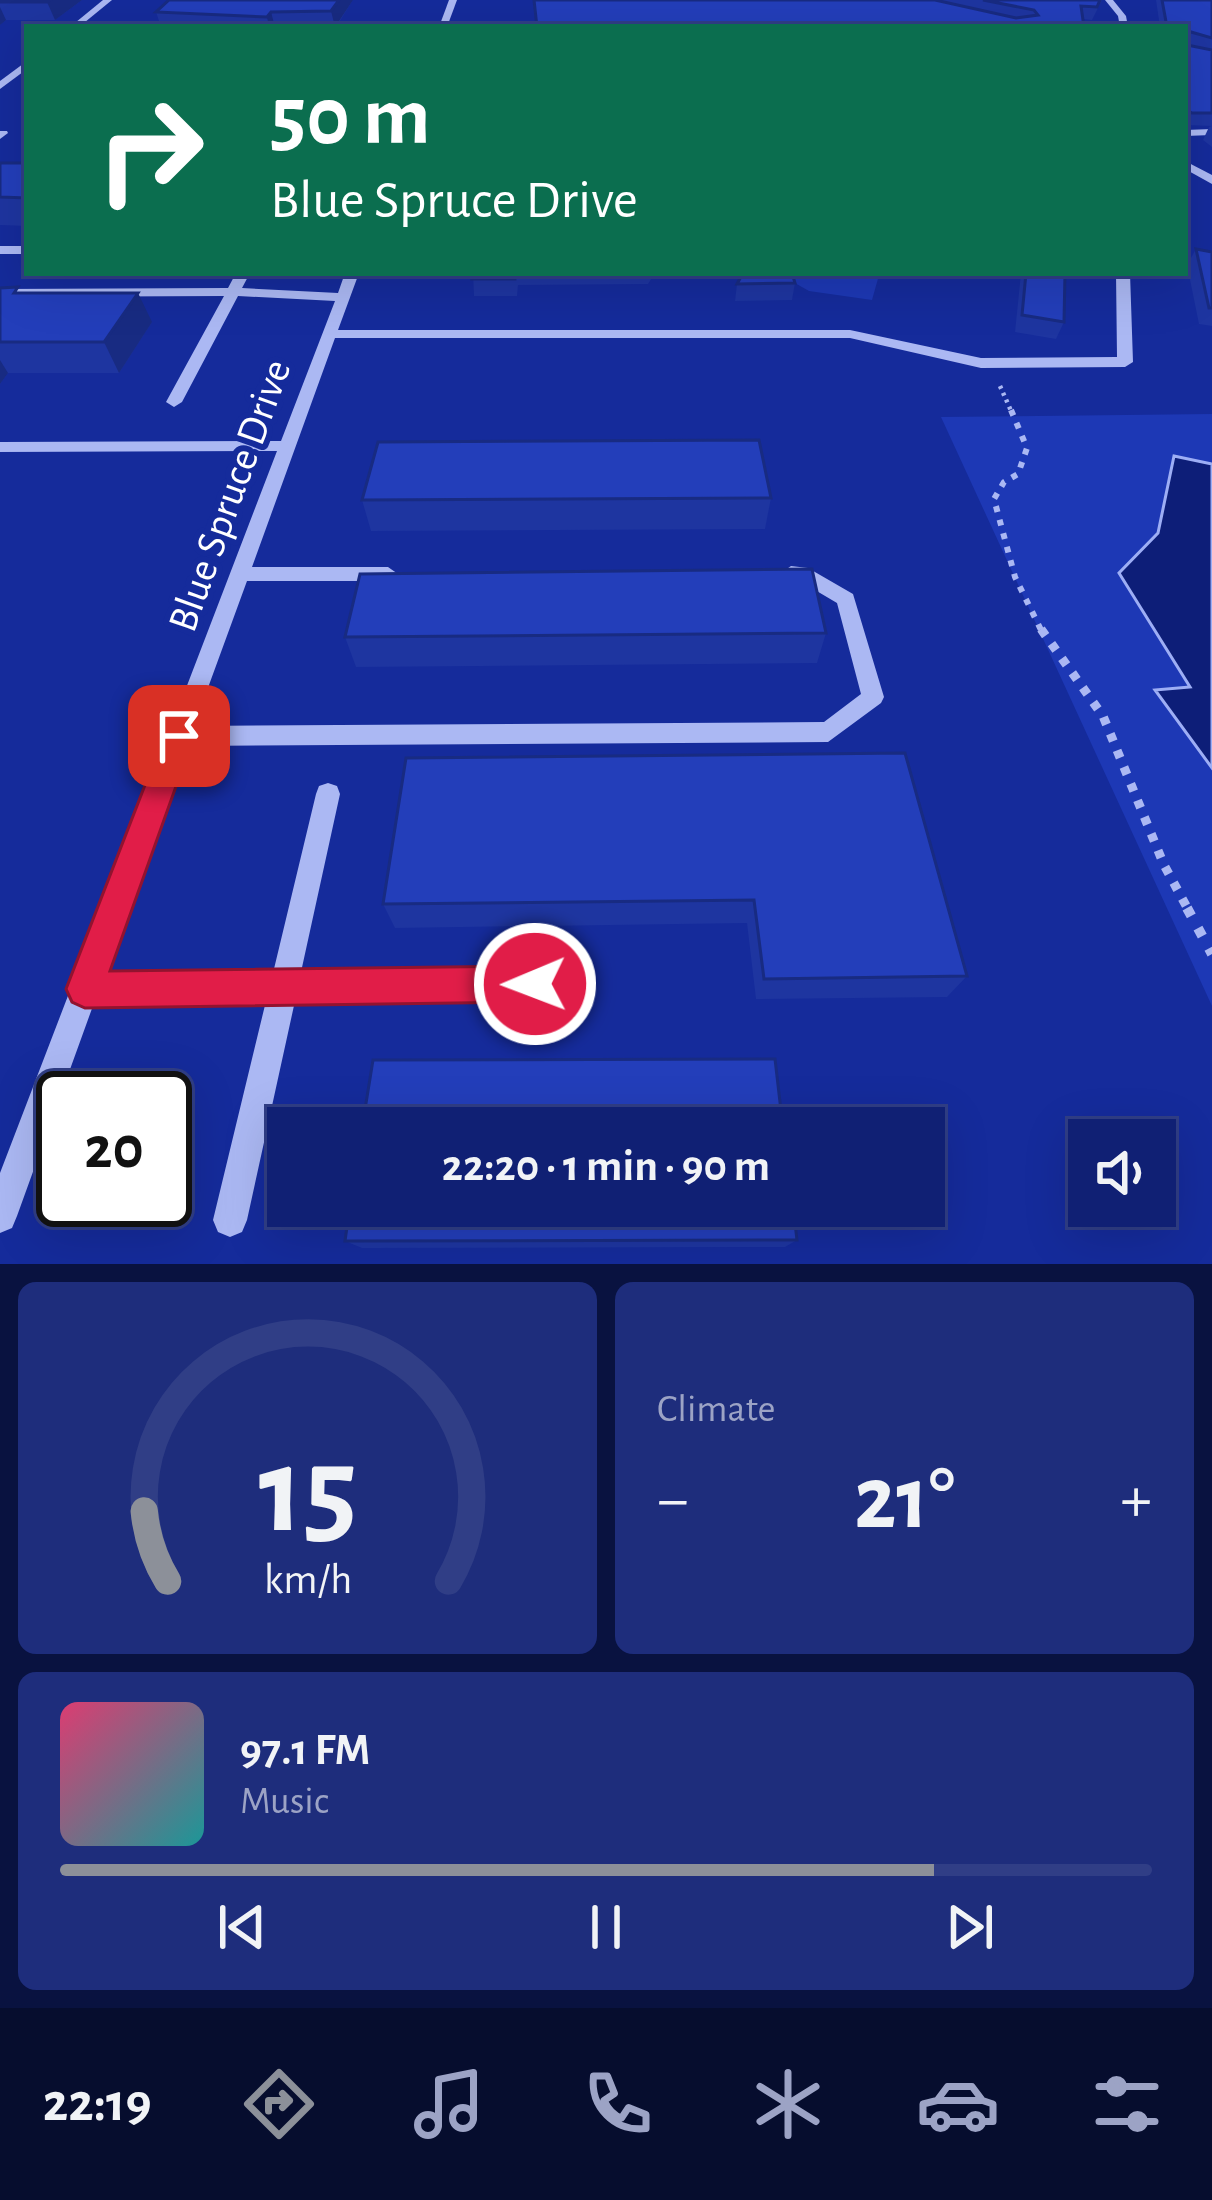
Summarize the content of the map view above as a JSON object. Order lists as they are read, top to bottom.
{
  "streets": {
    "street": ["Blue Spruce Drive"]
  },
  "page": {
    "turn": ["50 m", "Blue Spruce Drive"],
    "limit": "20",
    "trip": "22:20 · 1 min · 90 m",
    "tile": "Climate",
    "heat": ["−", "21°", "+"],
    "song": ["97.1 FM", "Music"],
    "tabs": "22:19",
    "gauge": ["15", "km/h"]
  }
}
